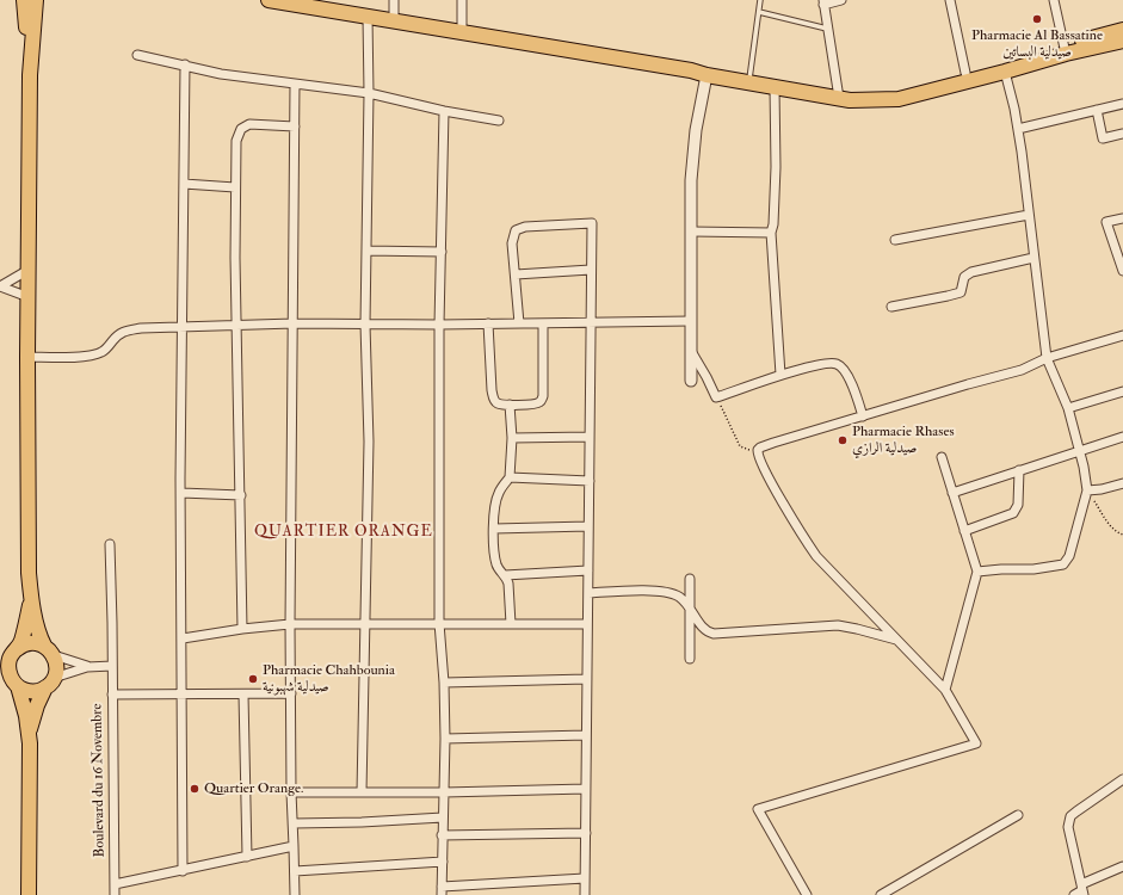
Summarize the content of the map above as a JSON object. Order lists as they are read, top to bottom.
{
  "streets": {
    "street": ["Boulevard du 16 Novembre"]
  },
  "districts": ["QUARTIER ORANGE"],
  "places": [
    "Pharmacie Al Bassatine صيدلية البساتين",
    "Pharmacie Rhases صيدلية الرازي",
    "Pharmacie Chahbounia صيدلية شهبونية",
    "Quartier Orange."
  ]
}
